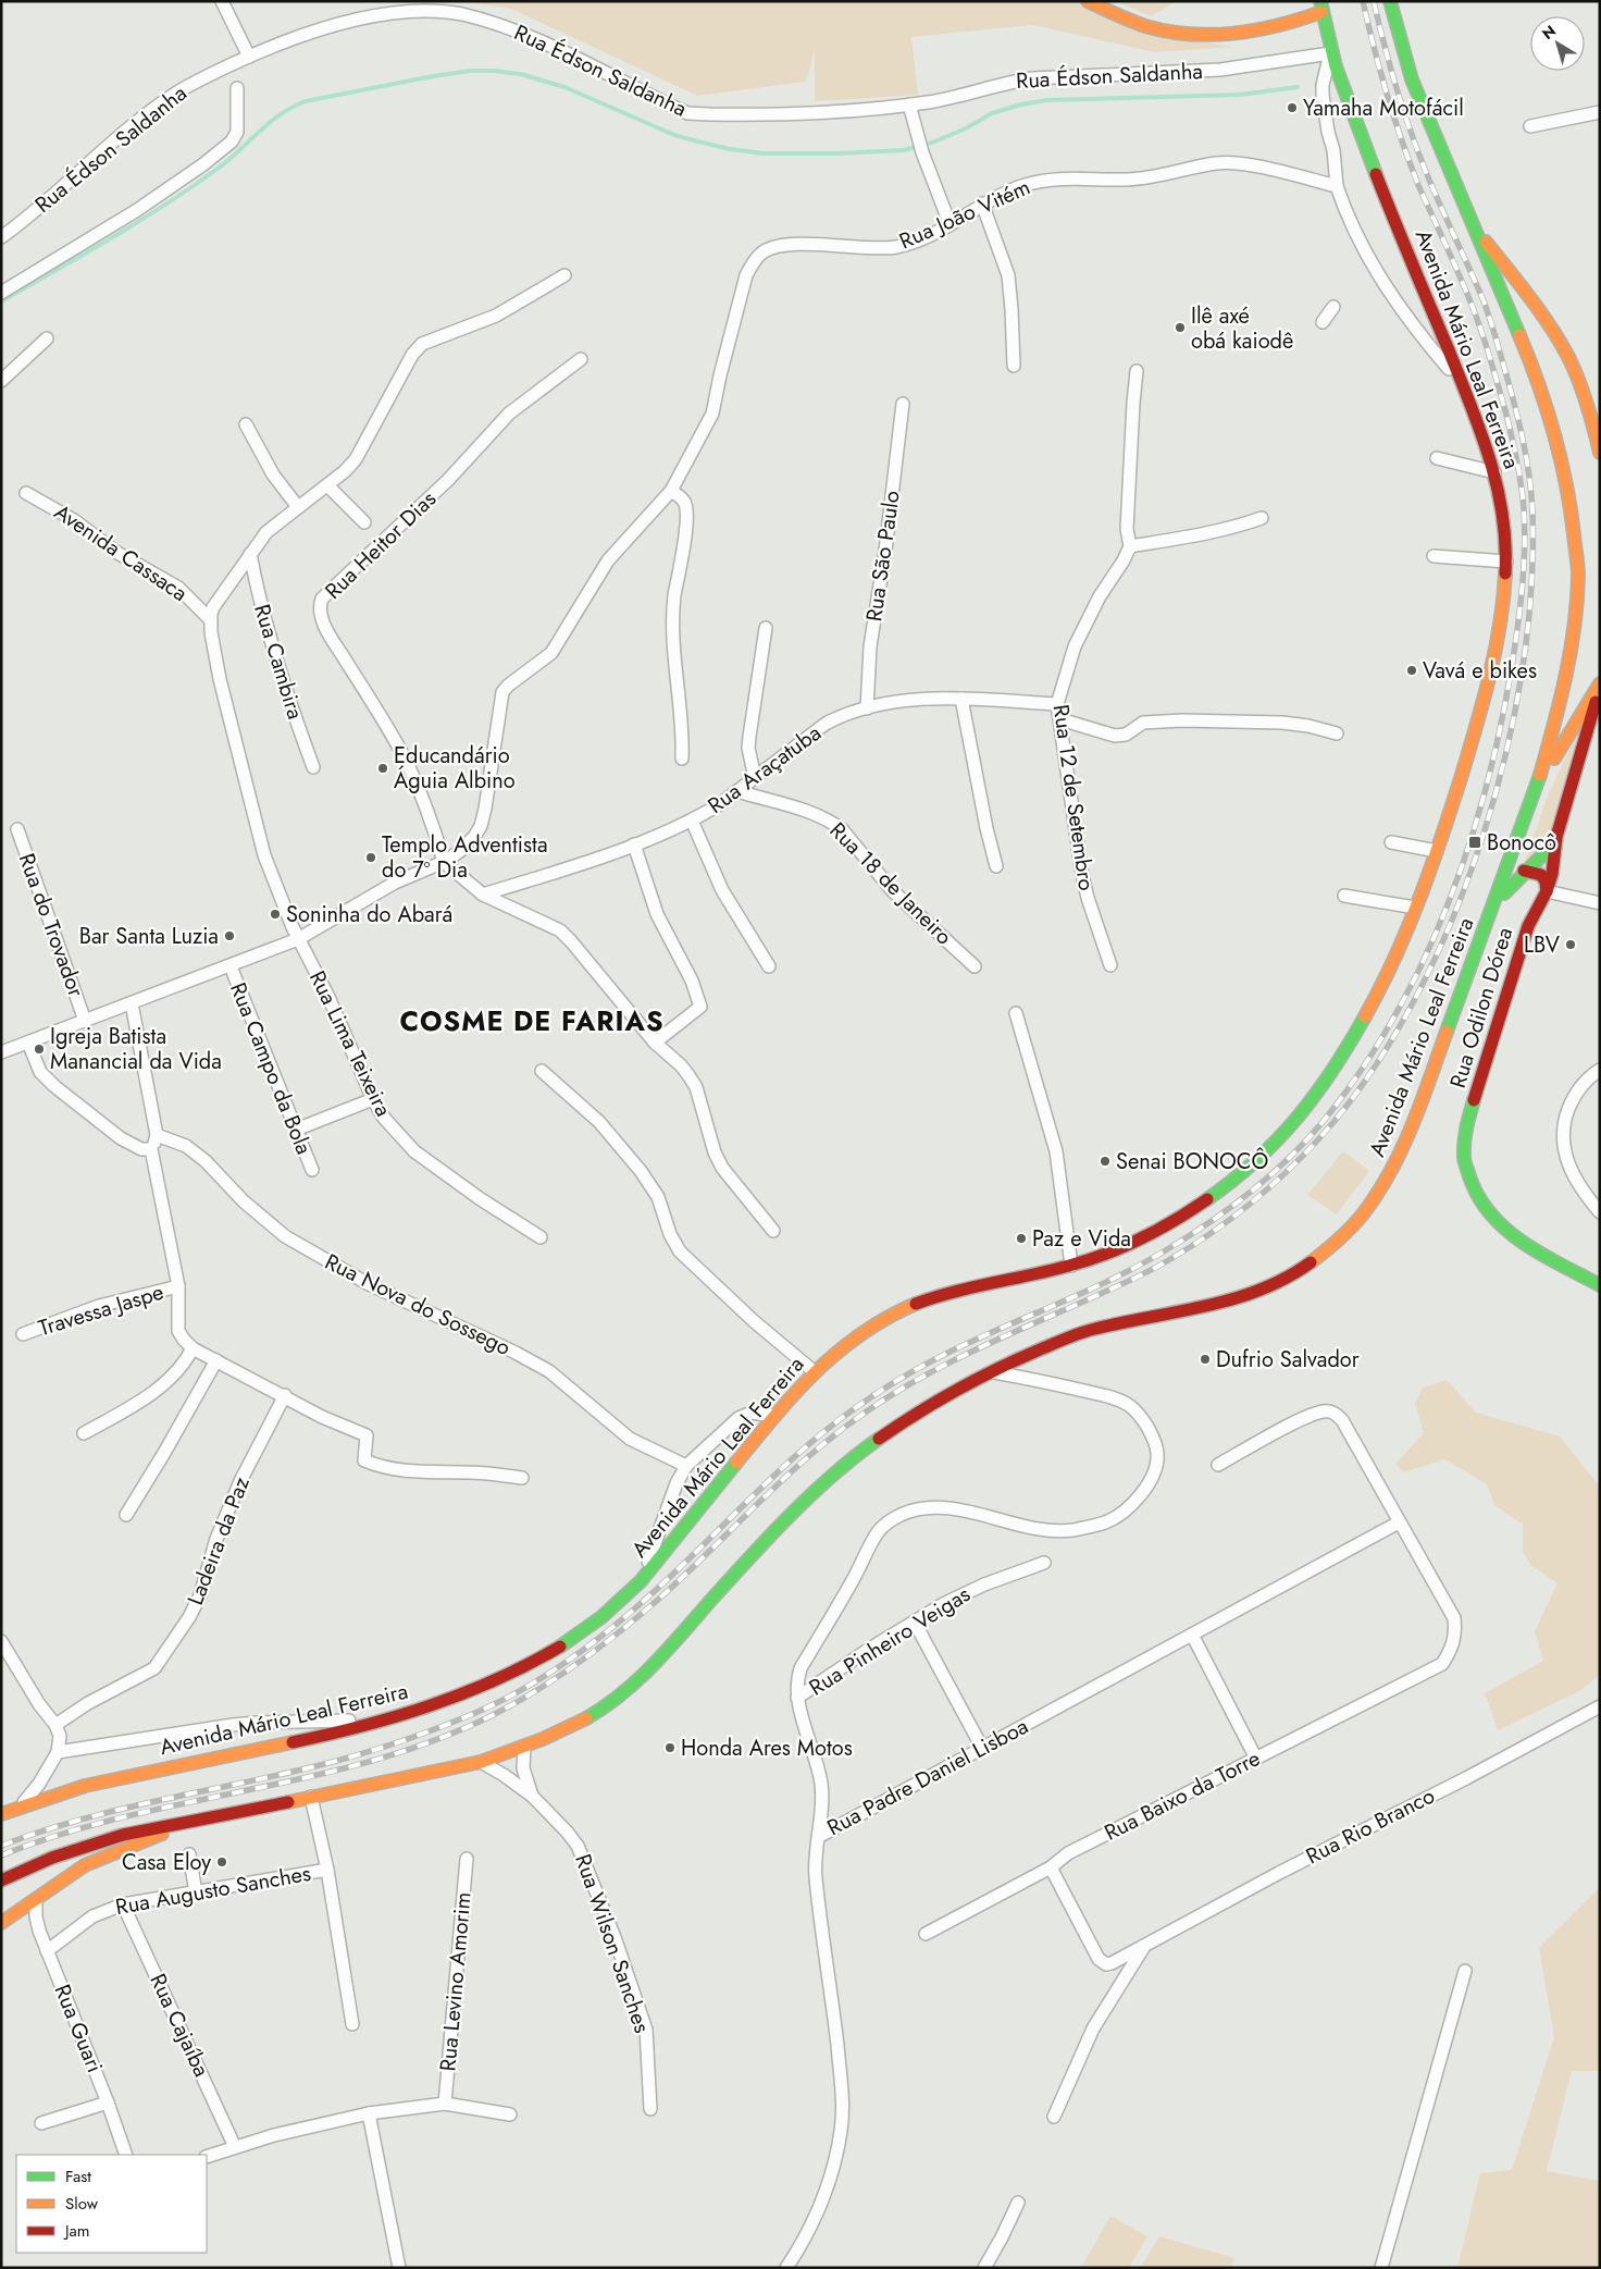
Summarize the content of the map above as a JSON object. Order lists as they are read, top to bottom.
{
  "streets": {
    "main road": ["Avenida Mário Leal Ferreira", "Rua Odilon Dórea"],
    "street": [
      "Rua Édson Saldanha",
      "Rua João Vitém",
      "Rua Heitor Dias",
      "Avenida Cassaca",
      "Rua São Paulo",
      "Rua Cambira",
      "Rua Araçatuba",
      "Rua 12 de Setembro",
      "Rua 18 de Janeiro",
      "Rua do Trovador",
      "Rua Lima Teixeira",
      "Rua Campo da Bola",
      "Rua Nova do Sossego",
      "Travessa Jaspe",
      "Ladeira da Paz",
      "Rua Pinheiro Veigas",
      "Rua Padre Daniel Lisboa",
      "Rua Baixo da Torre",
      "Rua Rio Branco",
      "Rua Augusto Sanches",
      "Rua Wilson Sanches",
      "Rua Levino Amorim",
      "Rua Cajaíba",
      "Rua Guari"
    ]
  },
  "crossings": [
    ["Rua Édson Saldanha", "Avenida Mário Leal Ferreira"],
    ["Rua João Vitém", "Rua Heitor Dias"],
    ["Rua João Vitém", "Rua do Trovador"],
    ["Rua João Vitém", "Rua Lima Teixeira"],
    ["Rua João Vitém", "Rua Campo da Bola"],
    ["Avenida Mário Leal Ferreira", "Rua Wilson Sanches"],
    ["Avenida Mário Leal Ferreira", "Rua Guari"],
    ["Avenida Cassaca", "Rua Lima Teixeira"],
    ["Rua São Paulo", "Rua Araçatuba"],
    ["Rua Araçatuba", "Rua 12 de Setembro"],
    ["Rua Araçatuba", "Rua 18 de Janeiro"],
    ["Rua Padre Daniel Lisboa", "Rua Baixo da Torre"],
    ["Rua Baixo da Torre", "Rua Rio Branco"],
    ["Rua Augusto Sanches", "Rua Cajaíba"],
    ["Rua Augusto Sanches", "Rua Guari"]
  ],
  "districts": ["COSME DE FARIAS"],
  "places": {
    "other": [
      "Yamaha Motofácil",
      "Ilê axé obá kaiodê",
      "Vavá e bikes",
      "Educandário Águia Albino",
      "Templo Adventista do 7º Dia",
      "Soninha do Abará",
      "Bar Santa Luzia",
      "LBV",
      "Igreja Batista Manancial da Vida",
      "Senai BONOCÔ",
      "Paz e Vida",
      "Dufrio Salvador",
      "Honda Ares Motos",
      "Casa Eloy"
    ],
    "transit": ["Bonocô"]
  },
  "legend": ["Fast", "Slow", "Jam"],
  "north": "top left"
}
